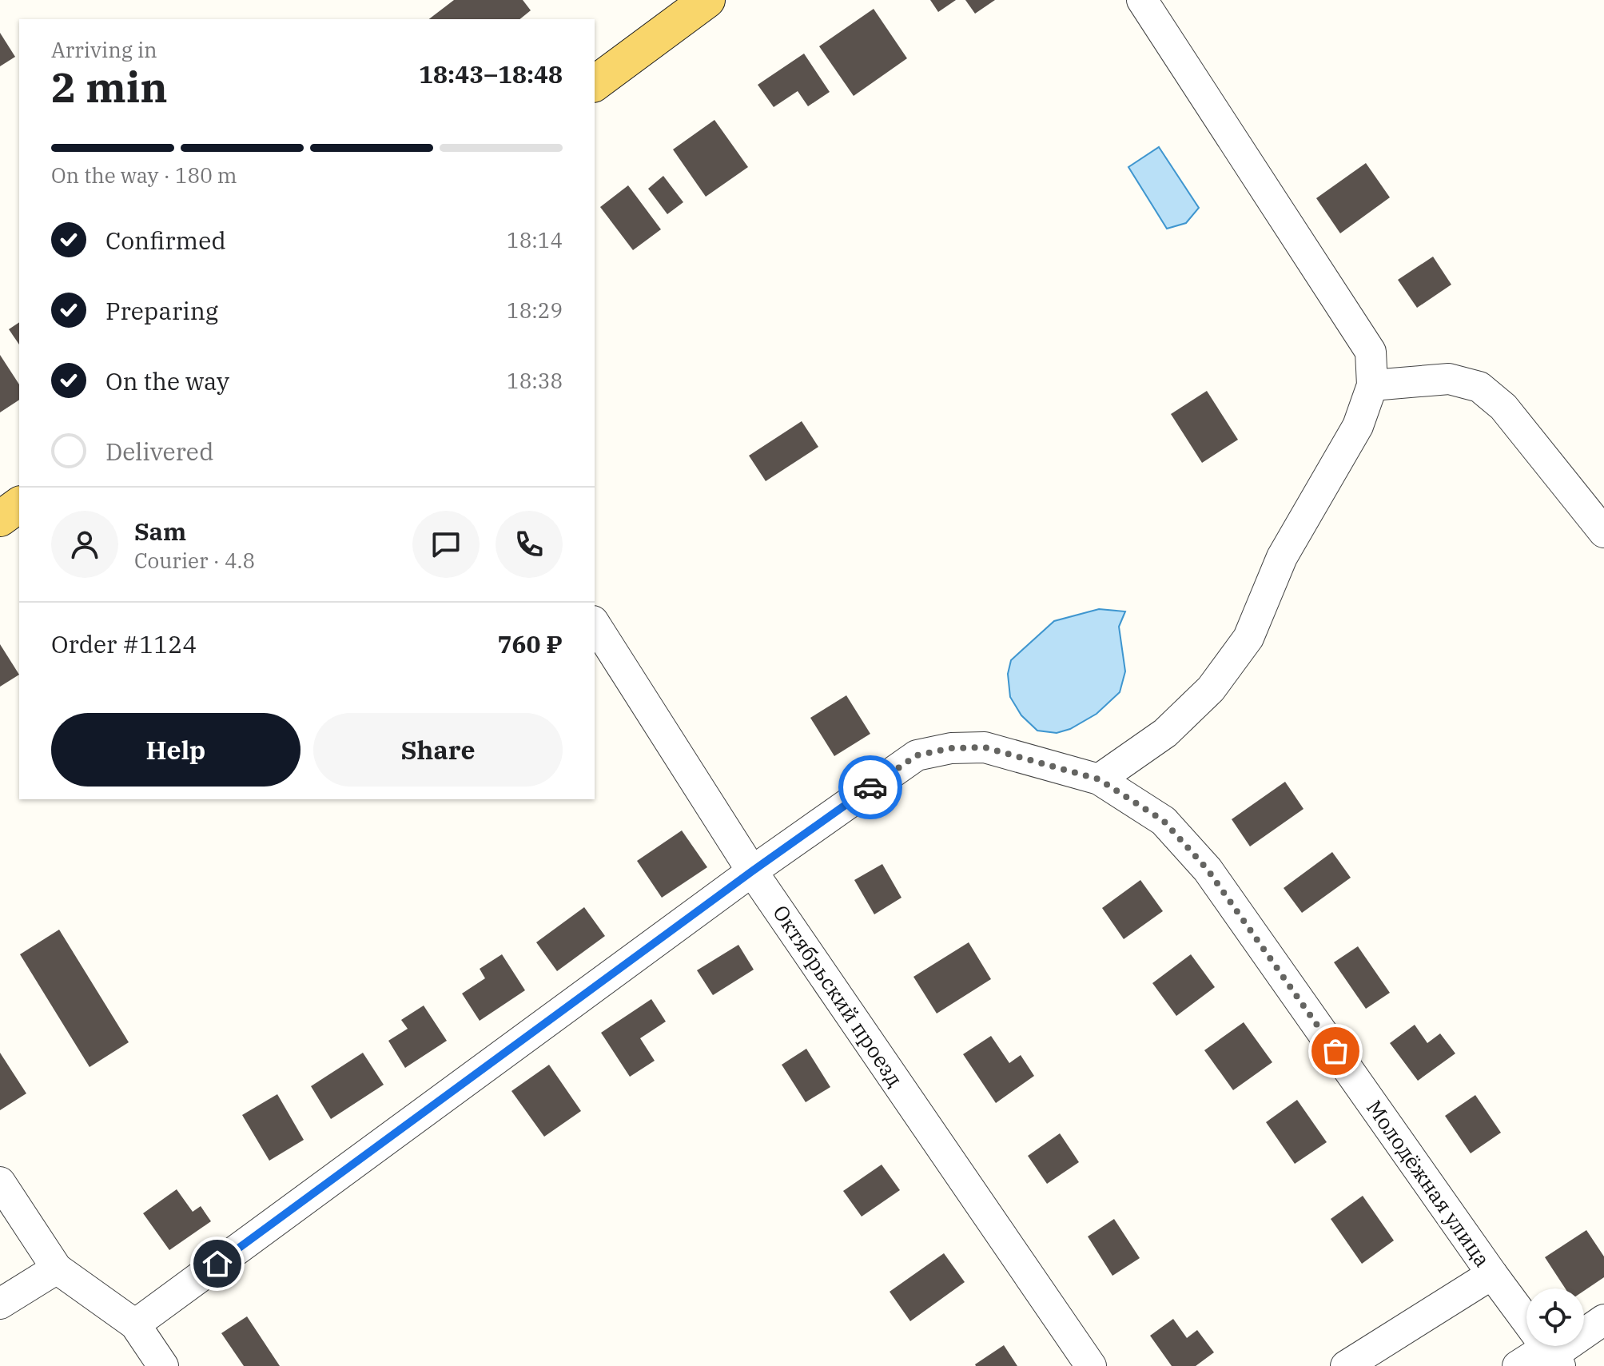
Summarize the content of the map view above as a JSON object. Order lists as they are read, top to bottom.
{
  "streets": {
    "street": ["Октябрьский проезд", "Молодёжная улица"]
  },
  "crossings": [
    ["Октябрьский проезд", "Молодёжная улица"]
  ],
  "page": {
    "heading": ["2 min", "Arriving in", "18:43–18:48"],
    "panel": [
      "Sam",
      "Courier · 4.8",
      "Order #1124",
      "760 ₽"
    ],
    "bar": "On the way · 180 m",
    "list": [
      ["Confirmed", "18:14"],
      ["Preparing", "18:29"],
      ["On the way", "18:38"],
      "Delivered"
    ],
    "buttons": ["Help", "Share"]
  }
}
